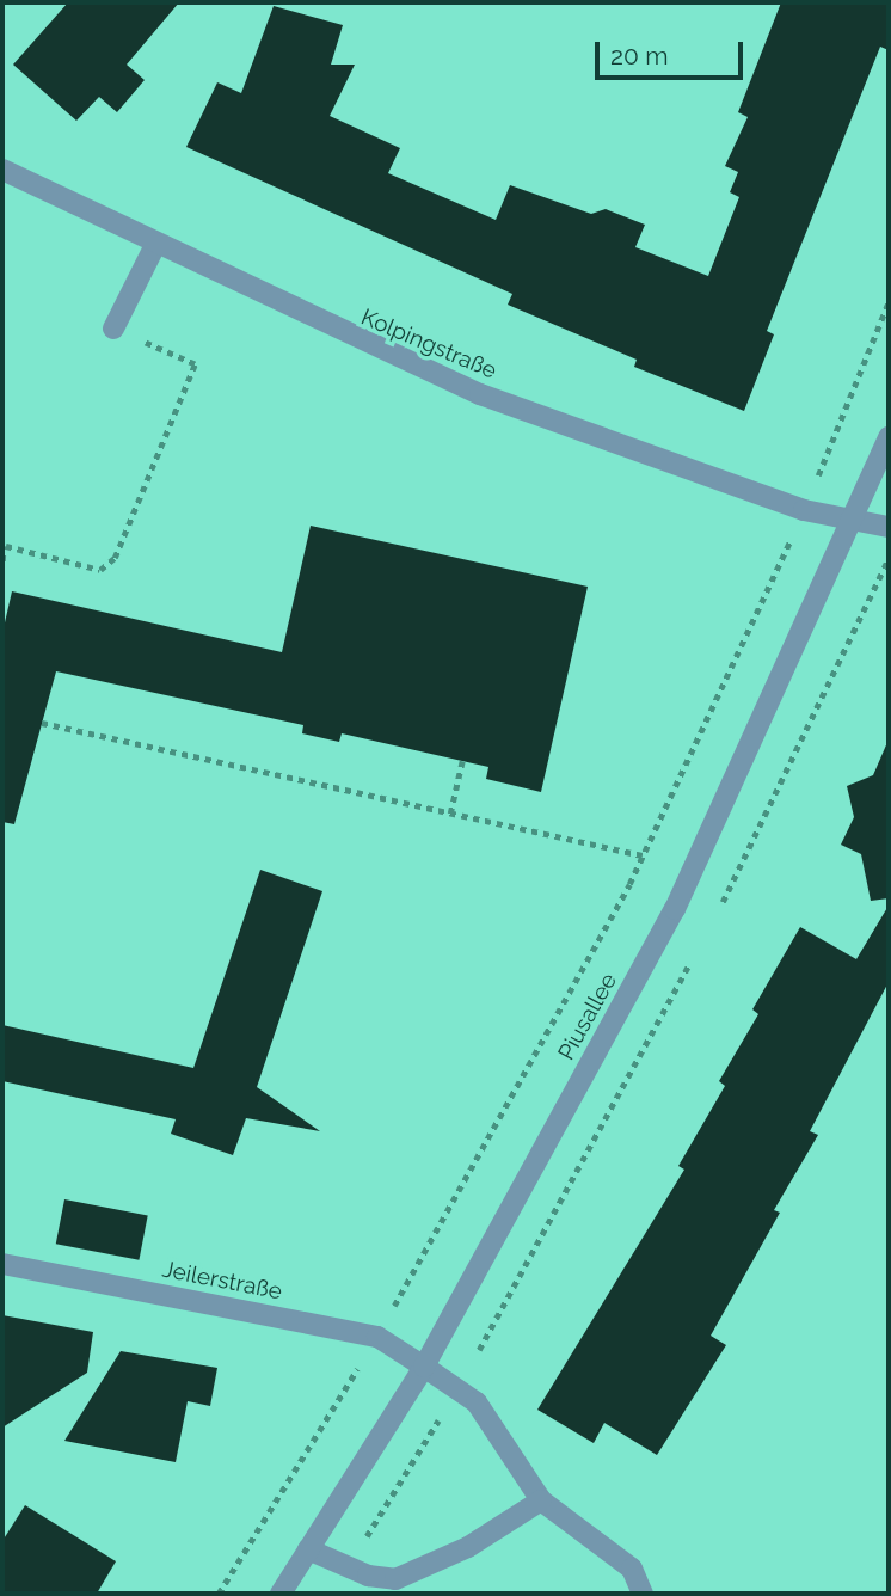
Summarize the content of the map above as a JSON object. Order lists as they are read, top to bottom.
{
  "streets": {
    "street": ["Kolpingstraße", "Piusallee", "Jeilerstraße"]
  },
  "crossings": [
    ["Kolpingstraße", "Piusallee"],
    ["Piusallee", "Jeilerstraße"]
  ],
  "scale_bar": "20 m"
}
